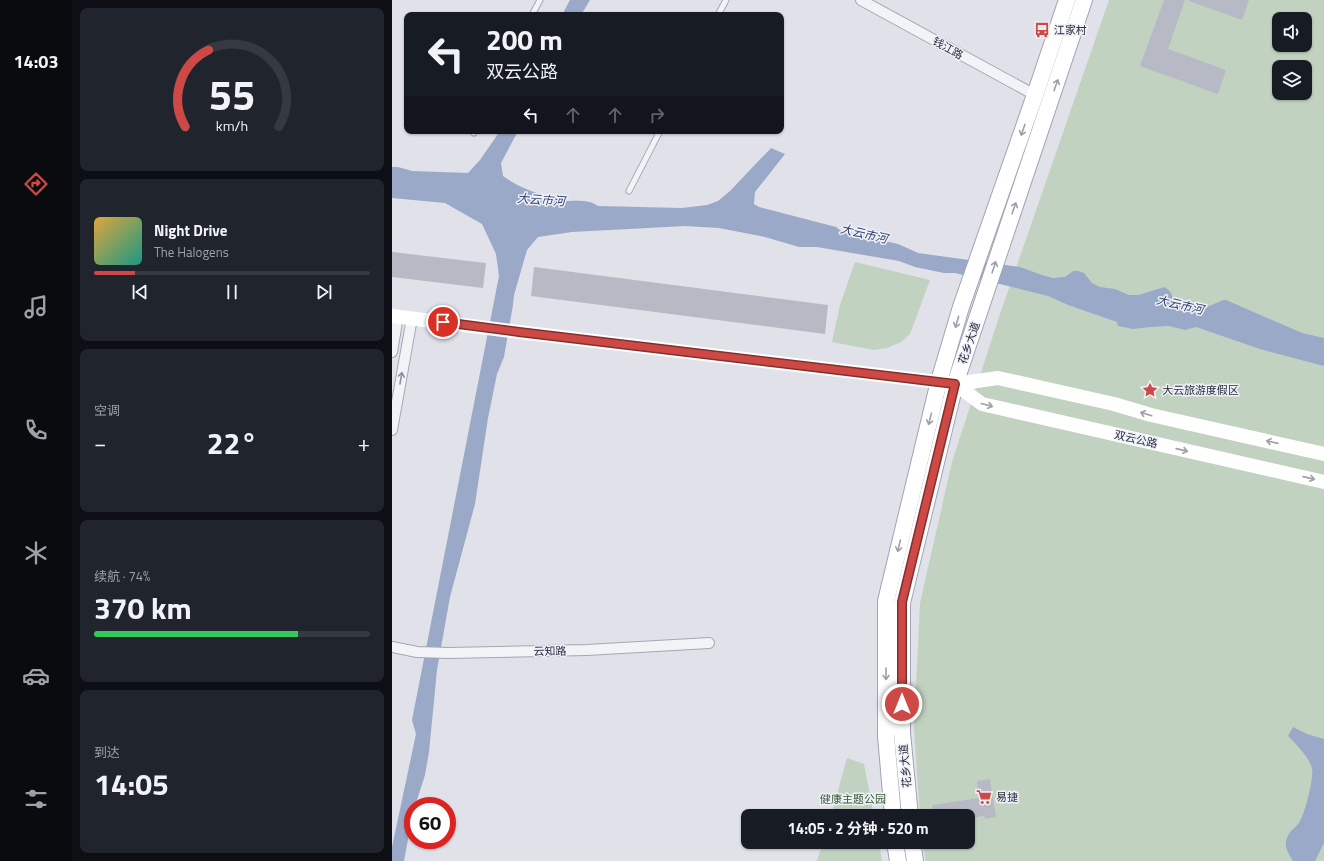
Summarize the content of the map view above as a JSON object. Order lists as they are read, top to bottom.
{
  "streets": {
    "main road": ["花乡大道"],
    "street": ["钱江路", "双云公路", "云知路"]
  },
  "crossings": [
    ["钱江路", "花乡大道"],
    ["花乡大道", "双云公路"]
  ],
  "water": ["大云市河"],
  "parks": ["健康主题公园"],
  "places": {
    "bus stop": ["江家村"],
    "place": ["大云旅游度假区"],
    "supermarket": ["易捷"]
  },
  "page": {
    "tabs": "14:03",
    "turn": ["200 m", "双云公路"],
    "song": ["Night Drive", "The Halogens"],
    "tile": [
      "空调",
      ["续航 · 74%", "370 km"],
      ["到达", "14:05"]
    ],
    "heat": ["−", "22°", "+"],
    "limit": "60",
    "trip": "14:05 · 2 分钟 · 520 m",
    "gauge": ["55", "km/h"]
  }
}
